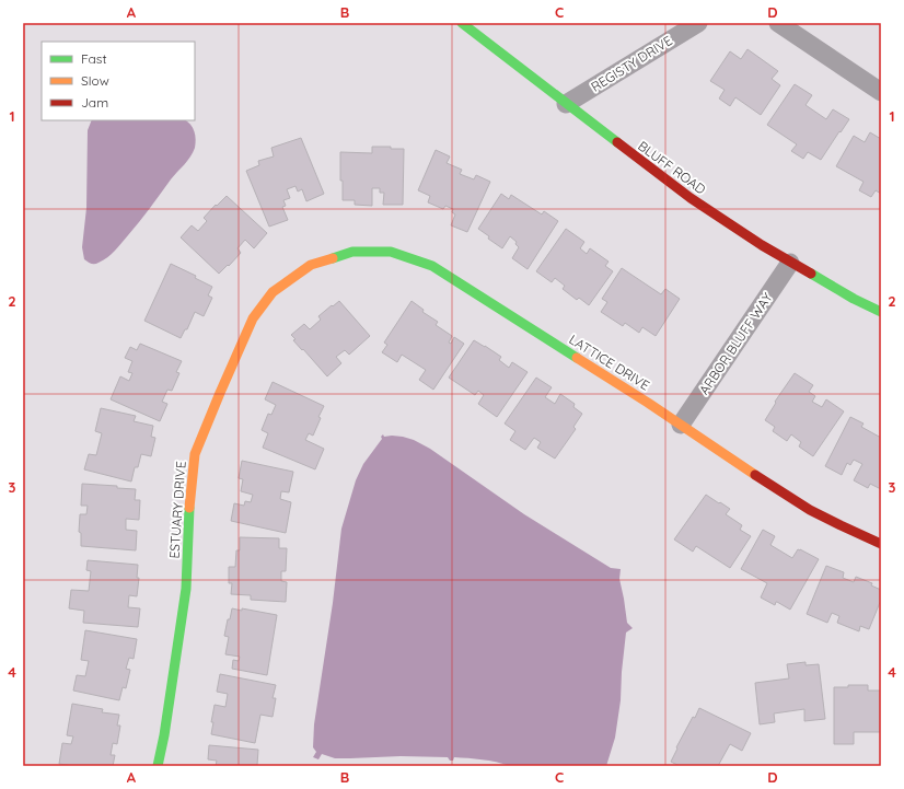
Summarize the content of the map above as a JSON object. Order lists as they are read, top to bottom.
{
  "streets": {
    "street": [
      "REGISTY DRIVE",
      "BLUFF ROAD",
      "ARBOR BLUFF WAY",
      "LATTICE DRIVE",
      "ESTUARY DRIVE"
    ]
  },
  "crossings": [
    ["REGISTY DRIVE", "BLUFF ROAD"],
    ["BLUFF ROAD", "ARBOR BLUFF WAY"],
    ["ARBOR BLUFF WAY", "LATTICE DRIVE"],
    ["LATTICE DRIVE", "ESTUARY DRIVE"]
  ],
  "legend": ["Fast", "Slow", "Jam"],
  "grid": {
    "columns": [
      "A",
      "B",
      "C",
      "D"
    ],
    "rows": [
      "1",
      "2",
      "3",
      "4"
    ]
  }
}
